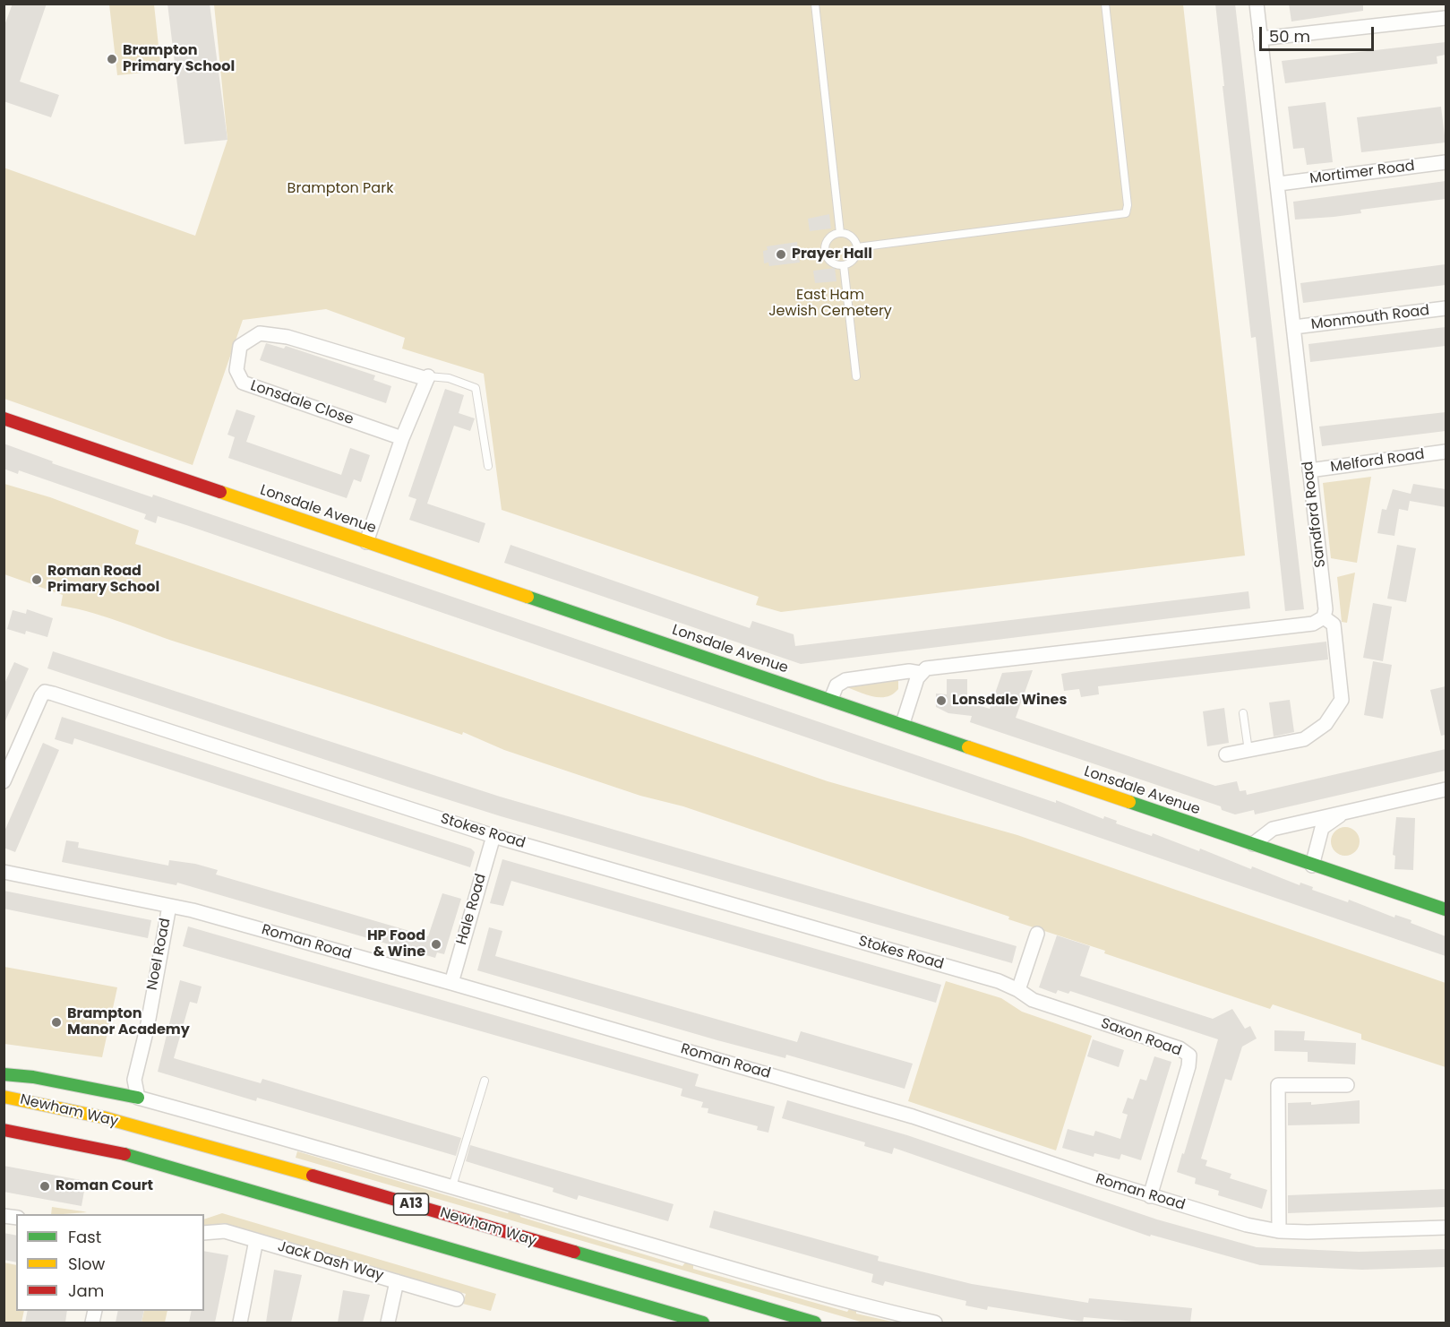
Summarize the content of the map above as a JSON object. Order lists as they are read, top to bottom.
{
  "streets": {
    "main road": ["Lonsdale Avenue", "Newham Way", "A13"],
    "street": [
      "Mortimer Road",
      "Monmouth Road",
      "Lonsdale Close",
      "Melford Road",
      "Sandford Road",
      "Stokes Road",
      "Hale Road",
      "Roman Road",
      "Noel Road",
      "Saxon Road",
      "Jack Dash Way"
    ]
  },
  "crossings": [
    ["Mortimer Road", "Sandford Road"],
    ["Monmouth Road", "Sandford Road"],
    ["Melford Road", "Sandford Road"],
    ["Stokes Road", "Hale Road"],
    ["Stokes Road", "Saxon Road"],
    ["Hale Road", "Roman Road"],
    ["Roman Road", "Noel Road"],
    ["Roman Road", "Saxon Road"],
    ["Noel Road", "Newham Way"]
  ],
  "parks": ["Brampton Park", "East Ham Jewish Cemetery"],
  "places": [
    "Brampton Primary School",
    "Prayer Hall",
    "Roman Road Primary School",
    "Lonsdale Wines",
    "HP Food & Wine",
    "Brampton Manor Academy",
    "Roman Court"
  ],
  "legend": ["Fast", "Slow", "Jam"],
  "scale_bar": "50 m"
}
